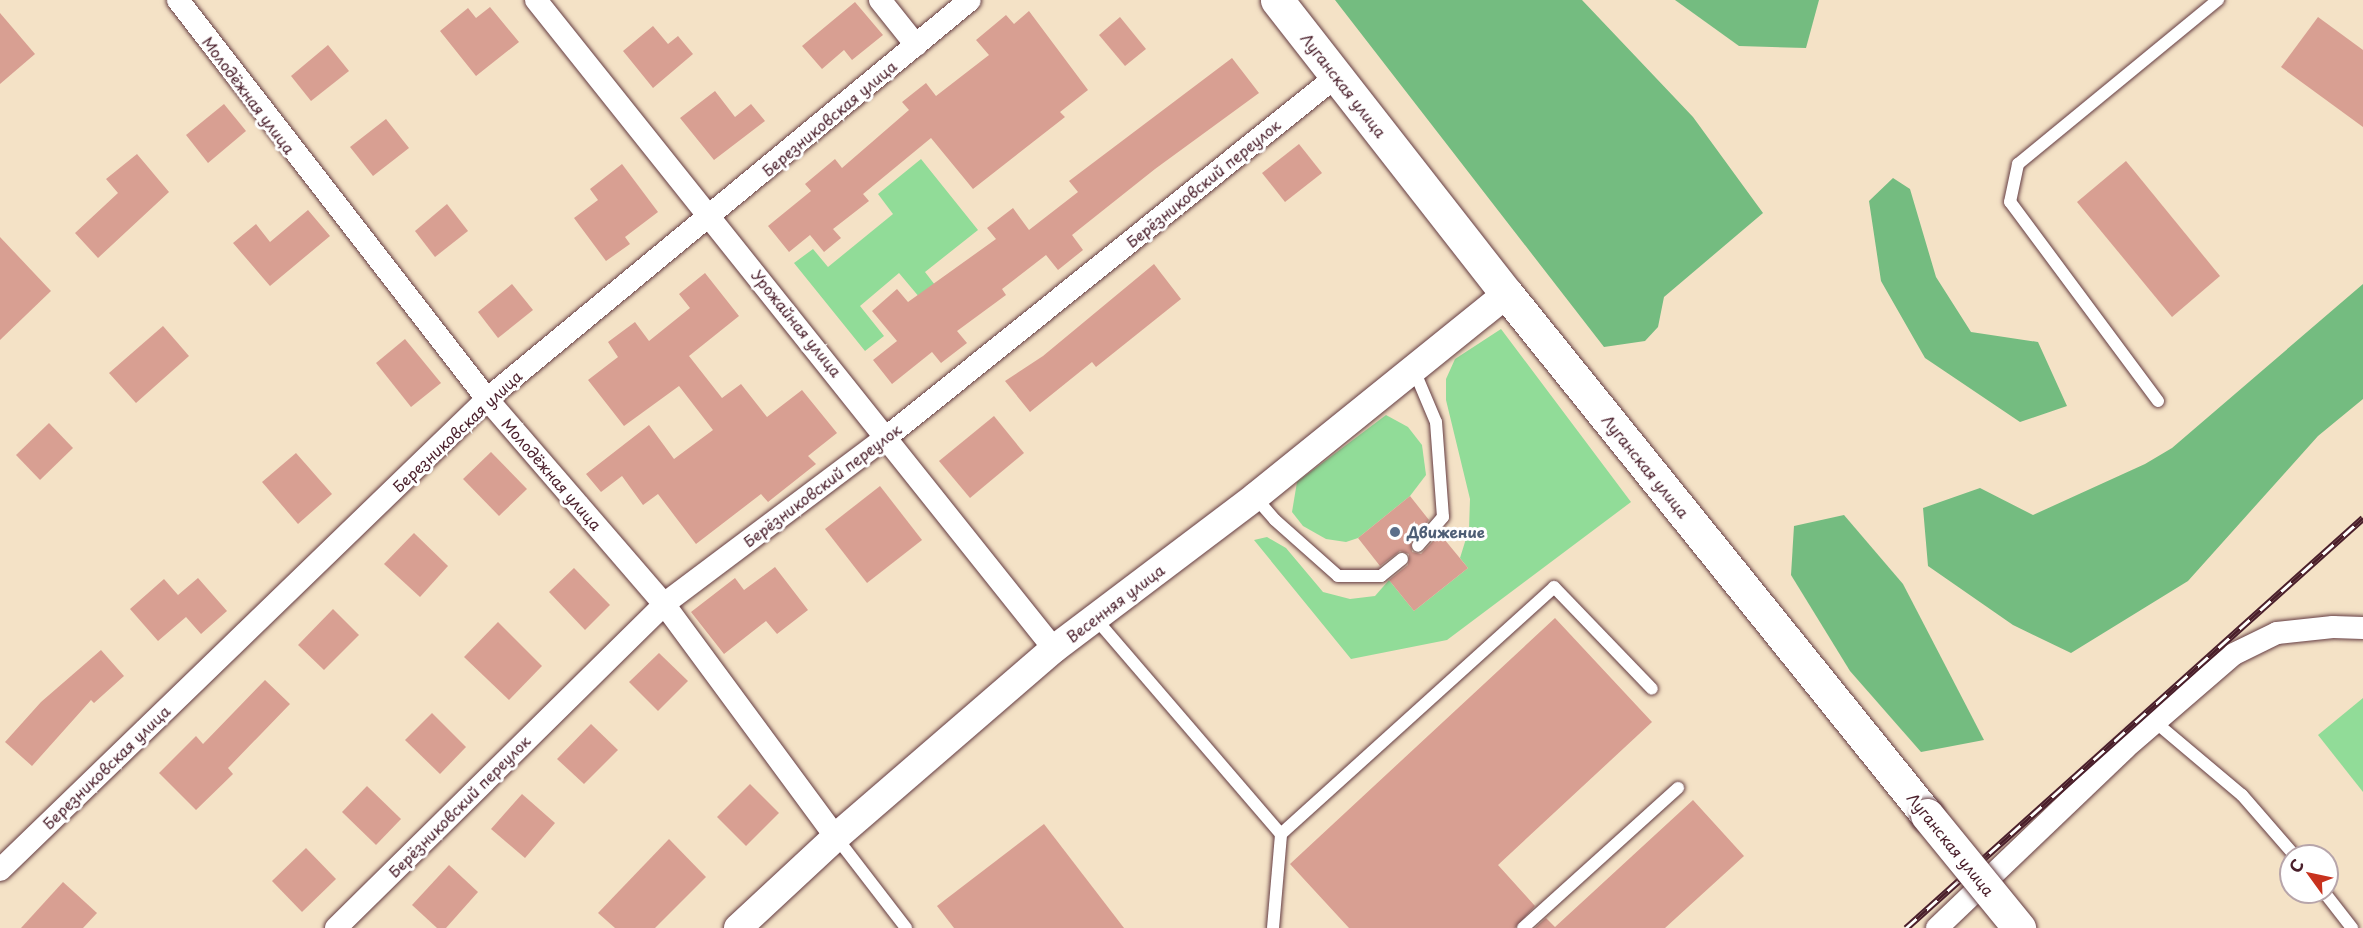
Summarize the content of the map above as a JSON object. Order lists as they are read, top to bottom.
{
  "streets": {
    "highway": ["Луганская улица"],
    "street": [
      "Молодёжная улица",
      "Березниковская улица",
      "Берёзниковский переулок",
      "Урожайная улица",
      "Весенняя улица"
    ]
  },
  "crossings": [
    ["Луганская улица", "Берёзниковский переулок"],
    ["Луганская улица", "Весенняя улица"],
    ["Молодёжная улица", "Березниковская улица"],
    ["Молодёжная улица", "Берёзниковский переулок"],
    ["Молодёжная улица", "Весенняя улица"],
    ["Березниковская улица", "Урожайная улица"],
    ["Берёзниковский переулок", "Урожайная улица"],
    ["Урожайная улица", "Весенняя улица"]
  ],
  "places": ["Движение"],
  "north": "top left"
}
